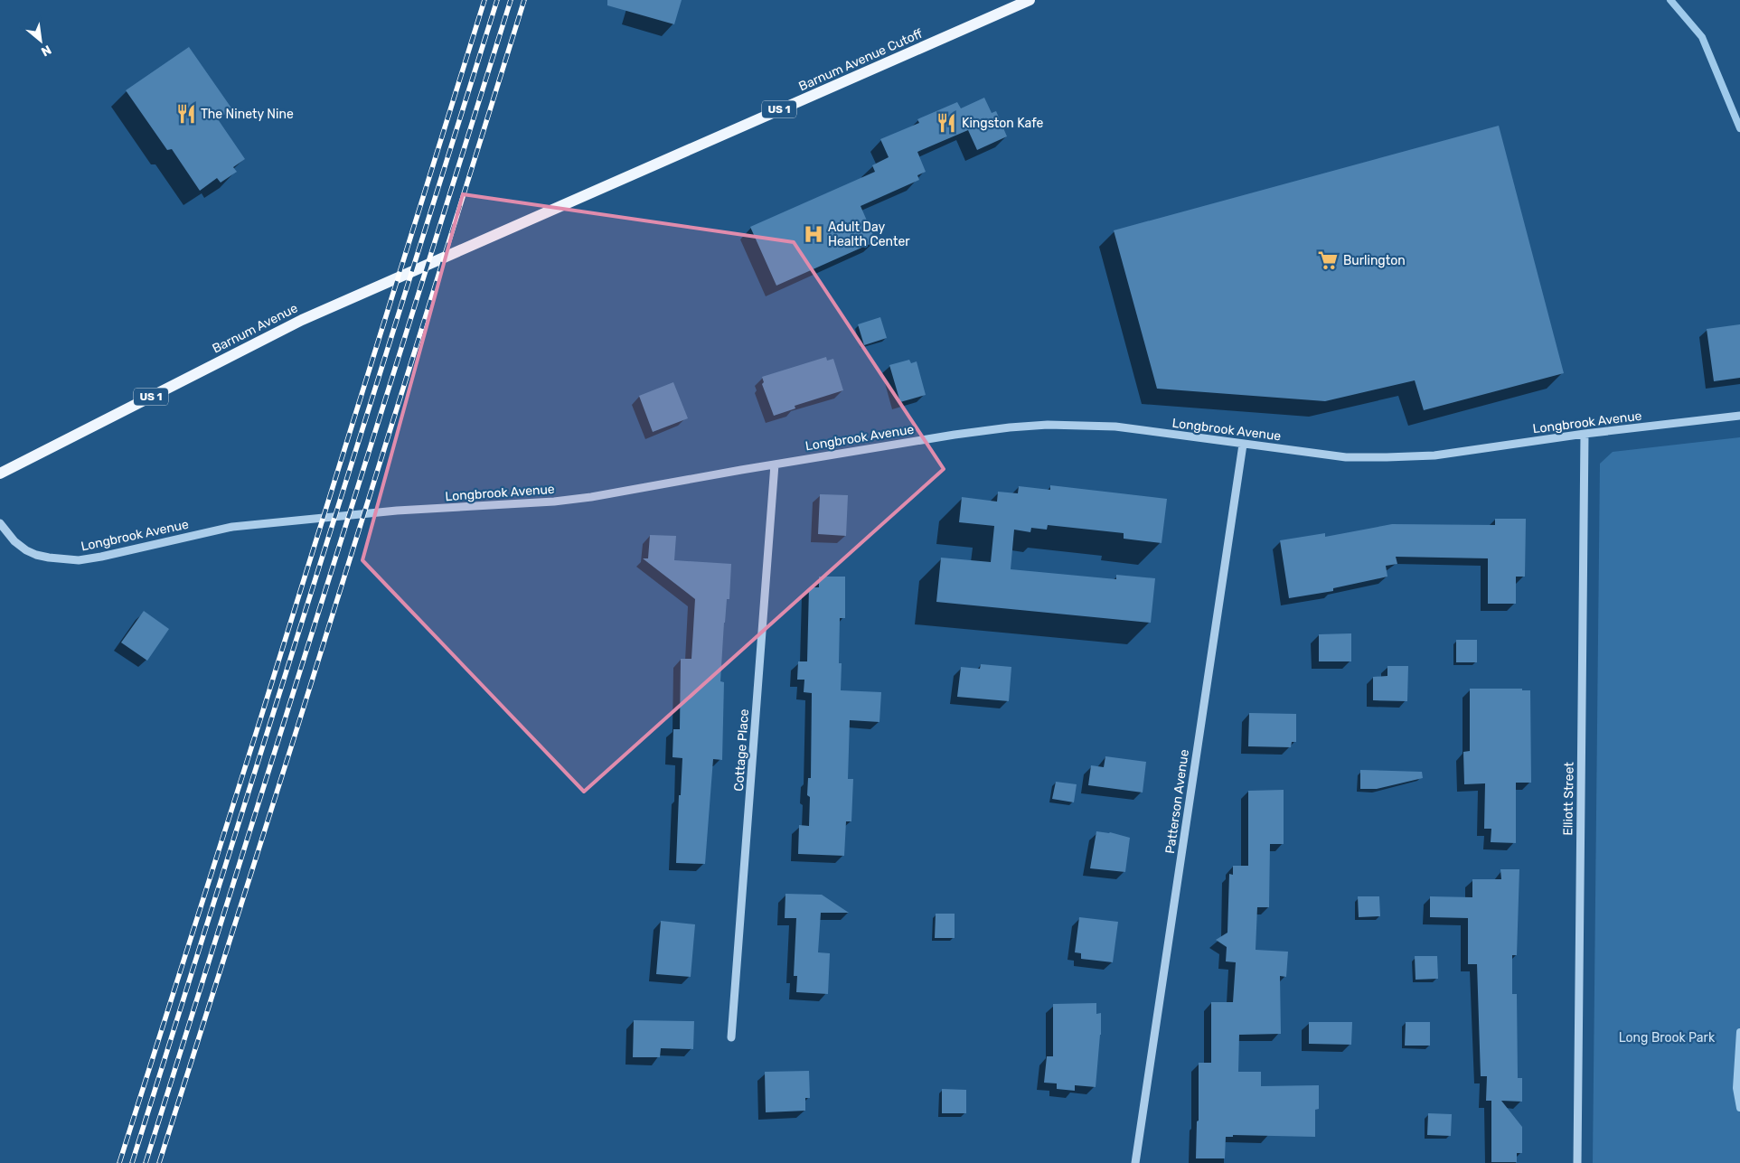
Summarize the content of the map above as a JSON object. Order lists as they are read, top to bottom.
{
  "streets": {
    "main road": ["Barnum Avenue Cutoff", "US 1", "Barnum Avenue"],
    "street": [
      "Longbrook Avenue",
      "Cottage Place",
      "Elliott Street",
      "Patterson Avenue"
    ]
  },
  "crossings": [
    ["Barnum Avenue Cutoff", "Barnum Avenue"],
    ["Longbrook Avenue", "Cottage Place"],
    ["Longbrook Avenue", "Elliott Street"],
    ["Longbrook Avenue", "Patterson Avenue"]
  ],
  "parks": ["Long Brook Park"],
  "places": {
    "restaurant": ["The Ninety Nine", "Kingston Kafe"],
    "hospital": ["Adult Day Health Center"],
    "supermarket": ["Burlington"]
  },
  "north": "bottom right"
}
